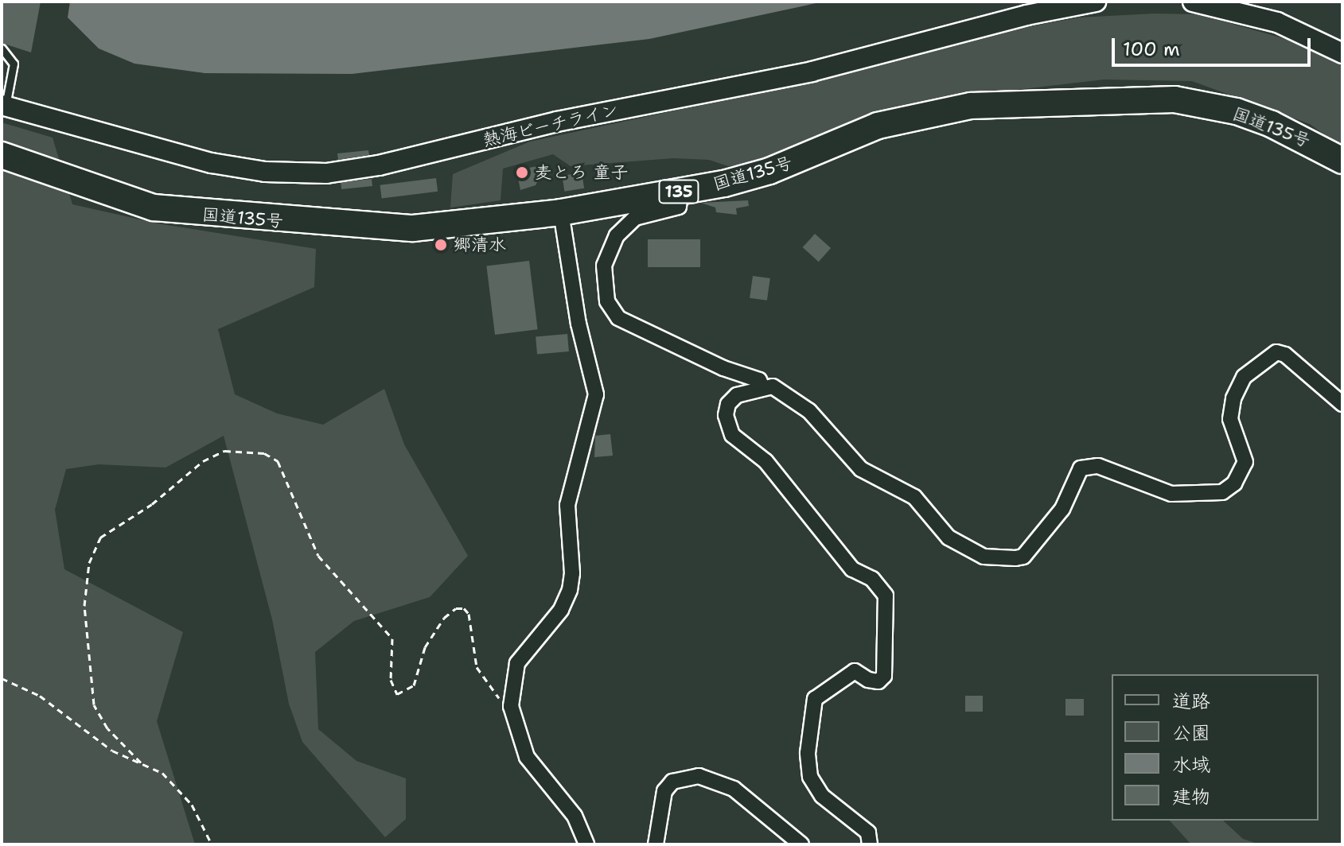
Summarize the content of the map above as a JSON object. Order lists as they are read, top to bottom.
{
  "streets": {
    "highway": ["国道135号", "135"],
    "street": ["熱海ビーチライン"]
  },
  "places": ["麦とろ 童子", "郷清水"],
  "legend": [
    "道路",
    "公園",
    "水域",
    "建物"
  ],
  "scale_bar": "100 m"
}
